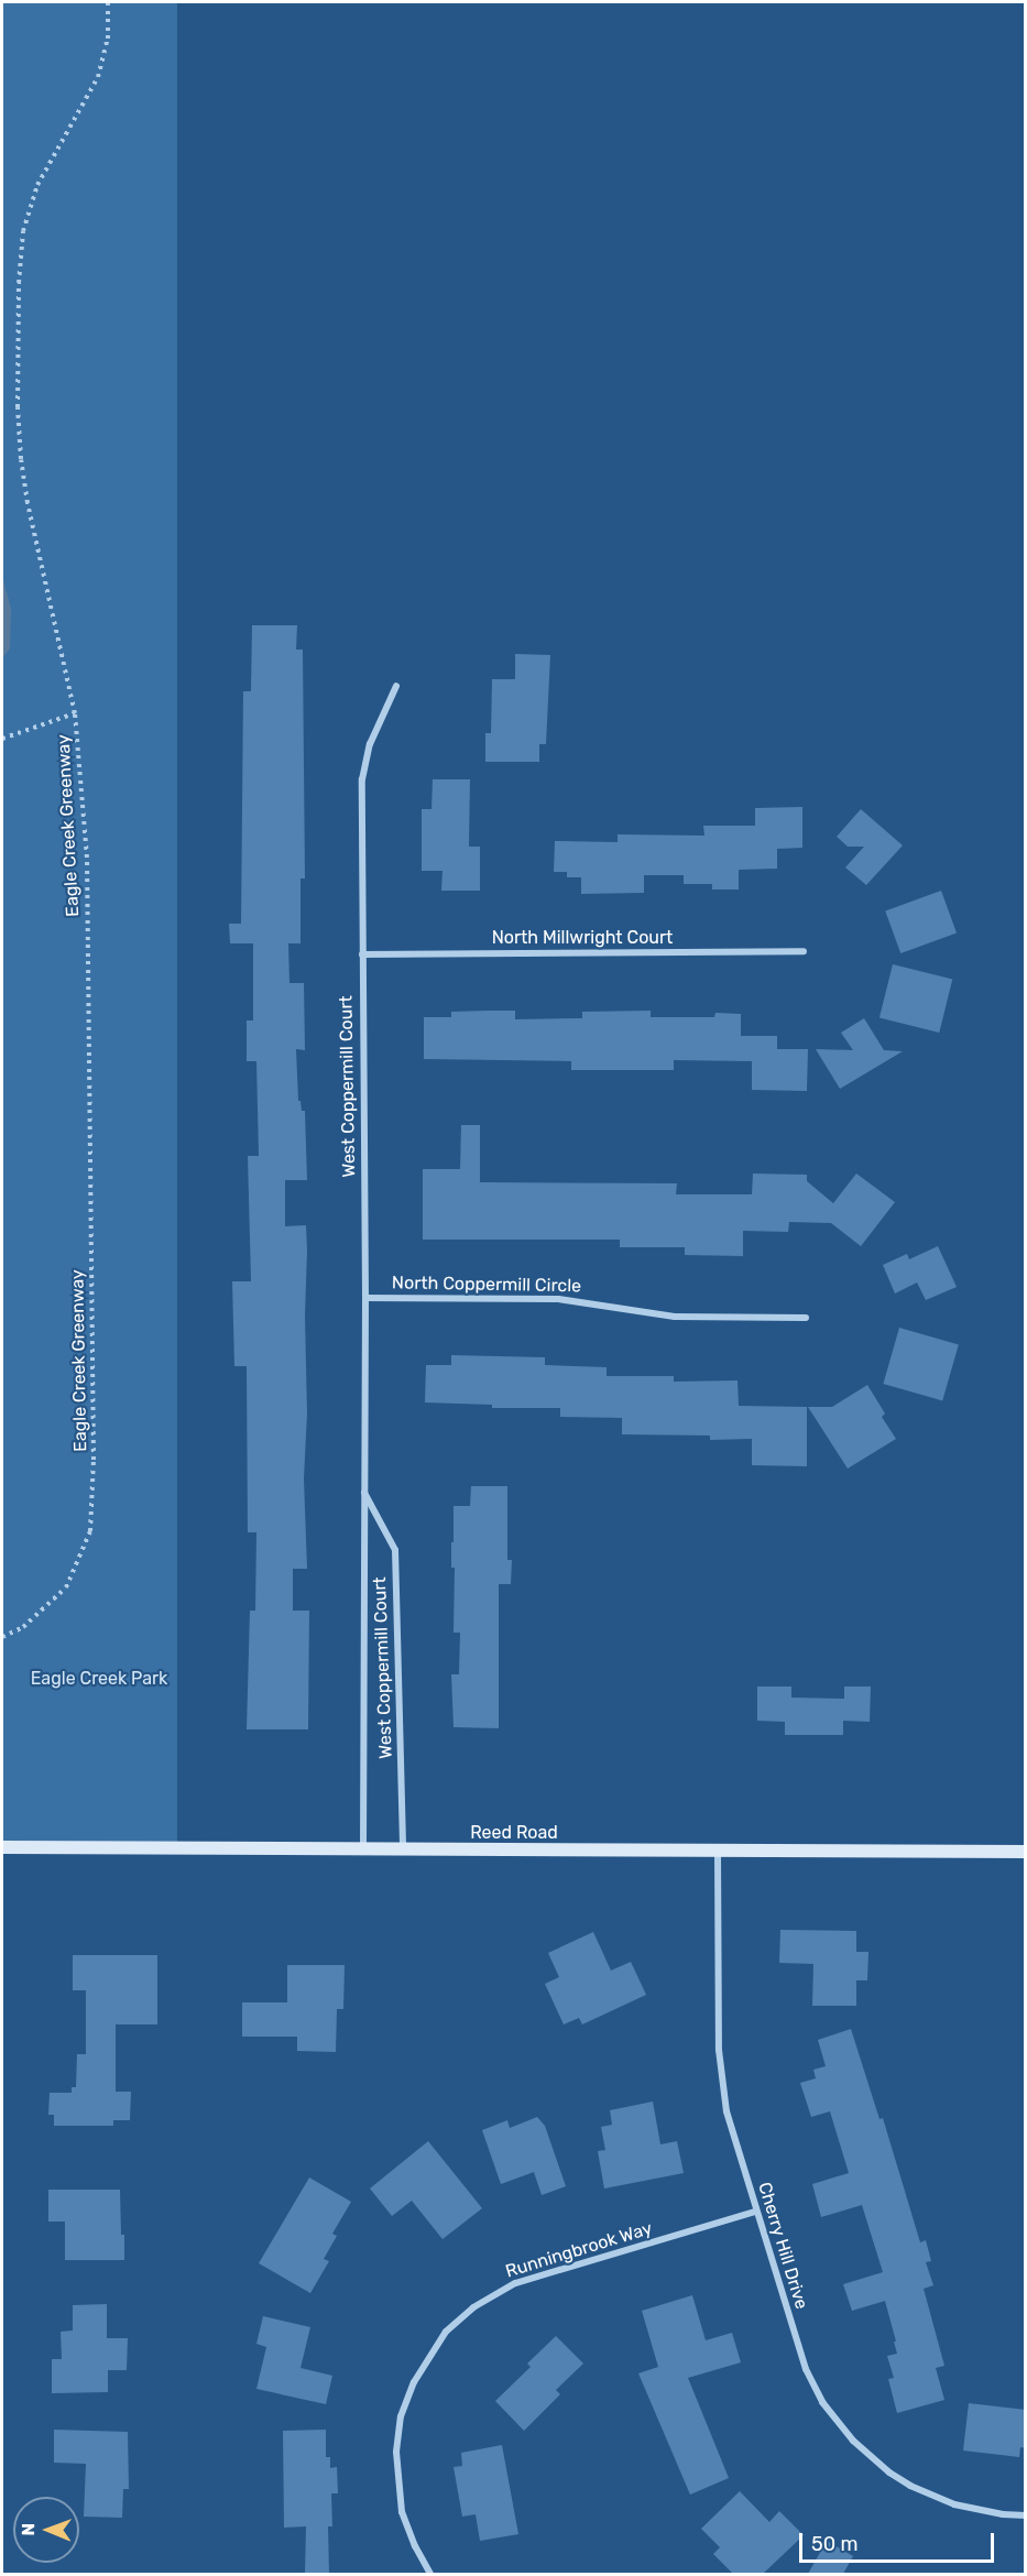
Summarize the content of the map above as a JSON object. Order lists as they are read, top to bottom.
{
  "streets": {
    "main road": ["Reed Road"],
    "street": [
      "North Millwright Court",
      "West Coppermill Court",
      "North Coppermill Circle",
      "Cherry Hill Drive",
      "Runningbrook Way"
    ],
    "path": ["Eagle Creek Greenway"]
  },
  "crossings": [
    ["North Millwright Court", "West Coppermill Court"],
    ["West Coppermill Court", "North Coppermill Circle"],
    ["West Coppermill Court", "Reed Road"],
    ["Reed Road", "Cherry Hill Drive"],
    ["Cherry Hill Drive", "Runningbrook Way"]
  ],
  "parks": ["Eagle Creek Park"],
  "scale_bar": "50 m",
  "north": "left"
}
